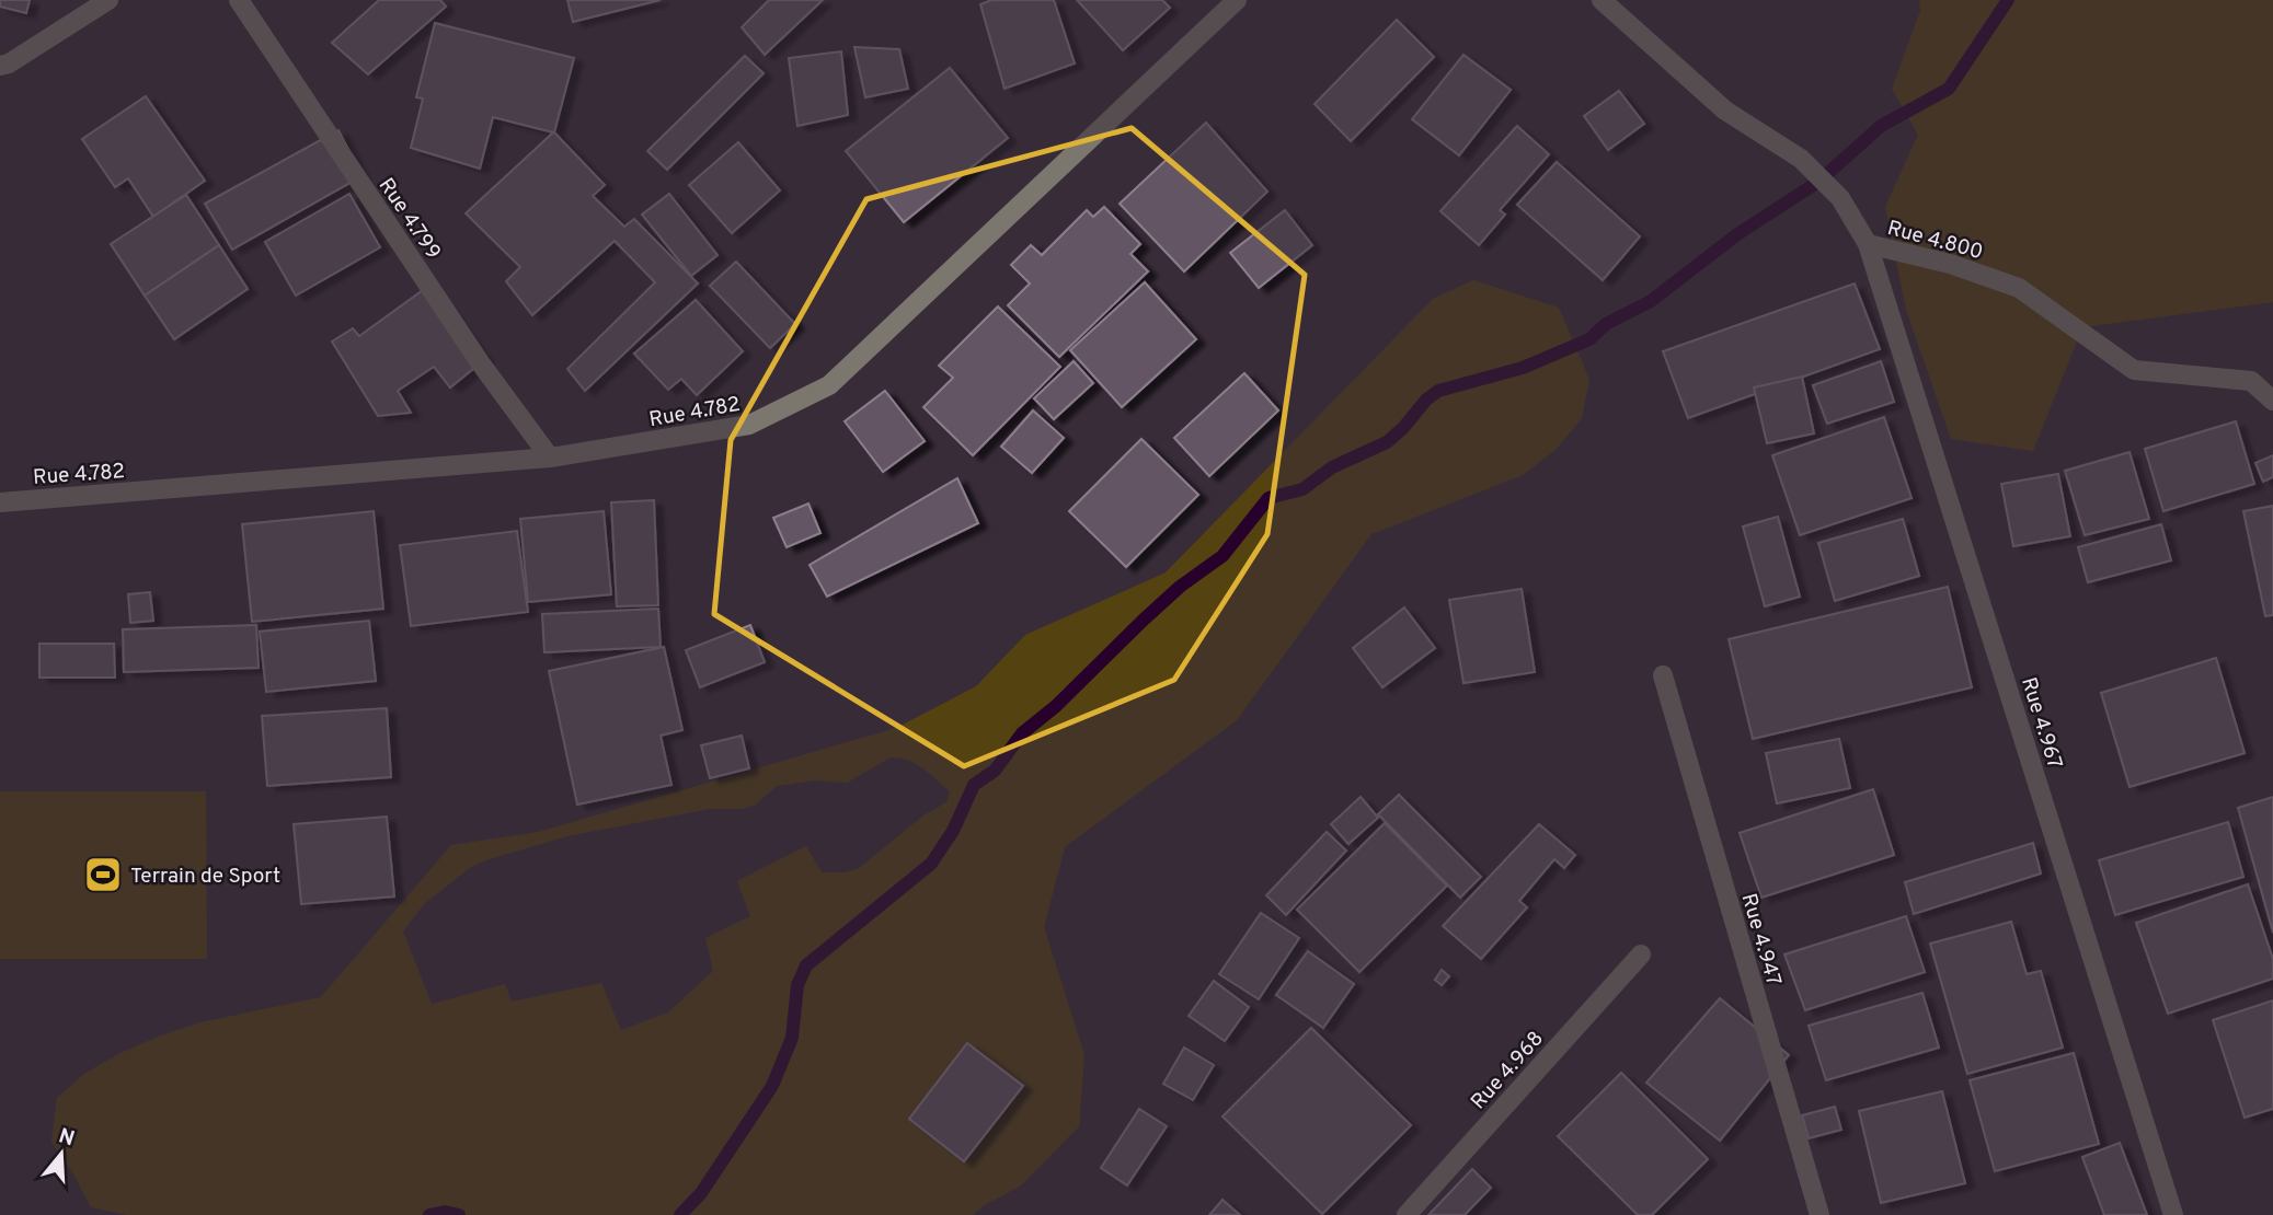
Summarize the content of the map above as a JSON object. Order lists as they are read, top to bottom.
{
  "streets": {
    "street": [
      "Rue 4.799",
      "Rue 4.800",
      "Rue 4.782",
      "Rue 4.967",
      "Rue 4.947",
      "Rue 4.968"
    ]
  },
  "crossings": [
    ["Rue 4.799", "Rue 4.782"],
    ["Rue 4.800", "Rue 4.967"]
  ],
  "places": {
    "sports": ["Terrain de Sport"]
  },
  "north": "top"
}
